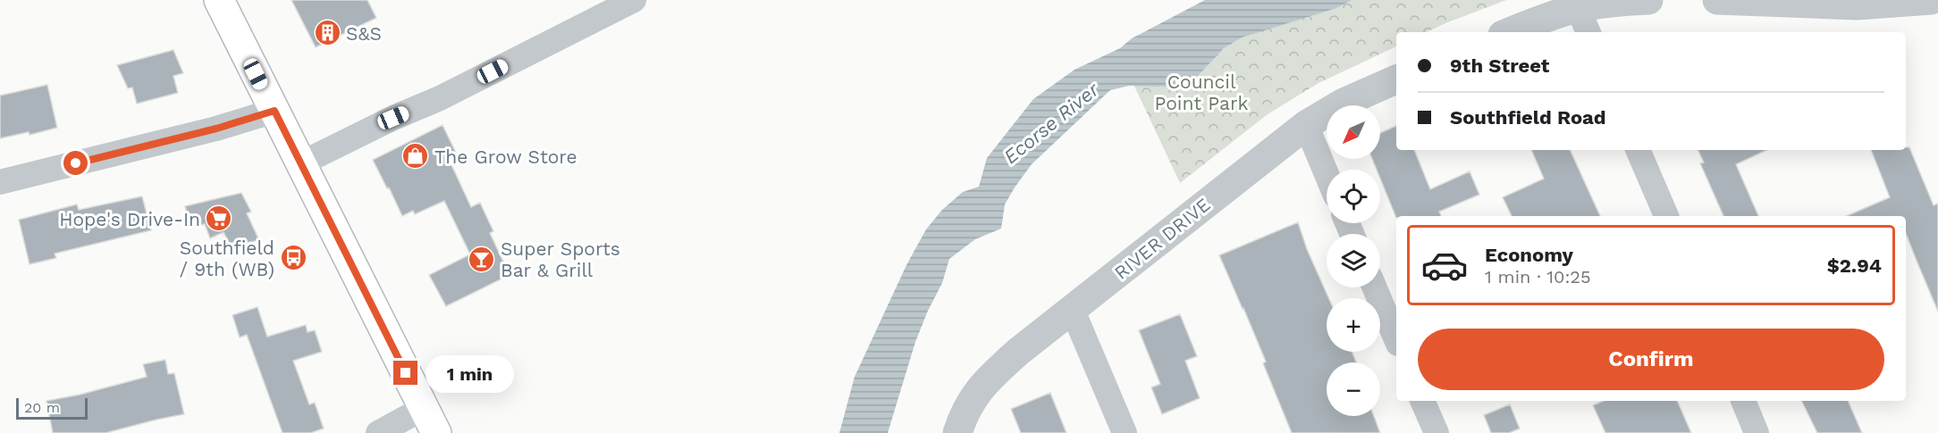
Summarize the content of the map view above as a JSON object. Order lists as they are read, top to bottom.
{
  "streets": {
    "street": ["RIVER DRIVE"]
  },
  "water": ["Ecorse River"],
  "parks": ["Council Point Park"],
  "places": {
    "building": ["S&S"],
    "shop": ["The Grow Store"],
    "supermarket": ["Hope's Drive-In"],
    "bus stop": ["Southfield / 9th (WB)"],
    "bar": ["Super Sports Bar & Grill"]
  },
  "scale_bar": "20 m",
  "north": "bottom left",
  "page": {
    "banner": ["9th Street", "Southfield Road"],
    "map_buttons": ["+", "−"],
    "list": [
      {
        "name": "Economy",
        "note": "1 min · 10:25",
        "value": "$2.94"
      }
    ],
    "buttons": "Confirm",
    "bubble": "1 min",
    "scale": "20 m"
  }
}
